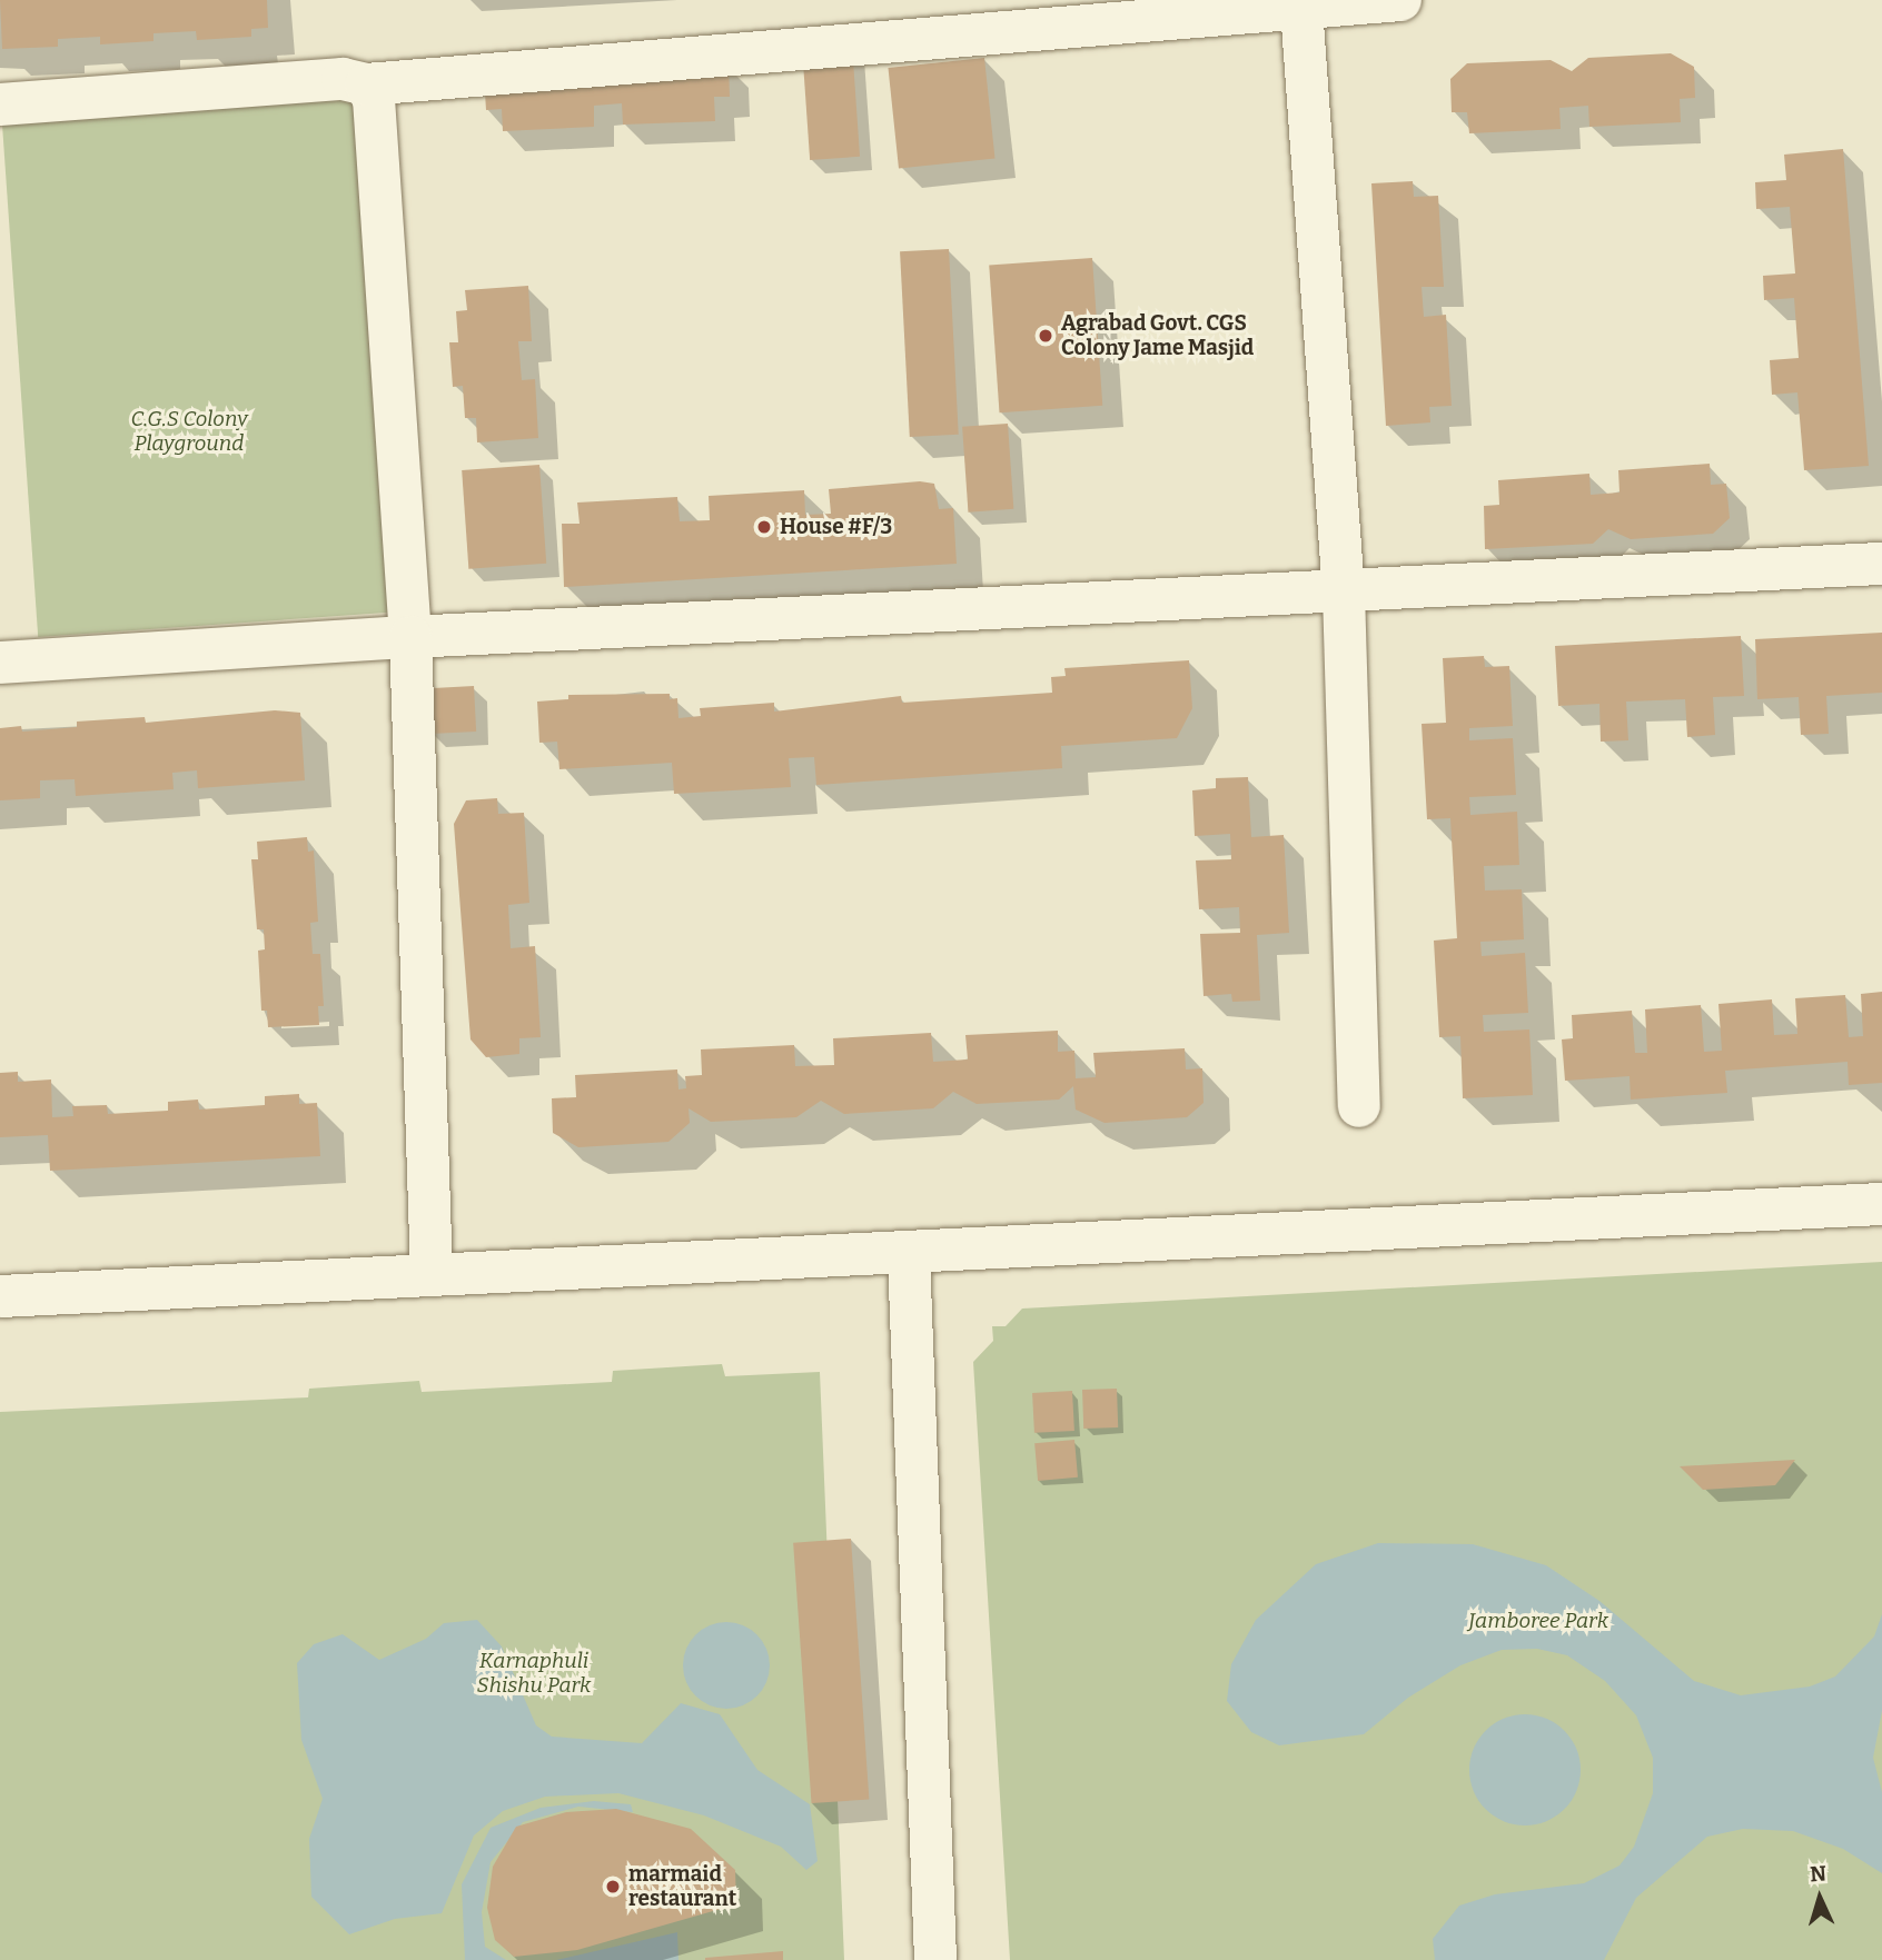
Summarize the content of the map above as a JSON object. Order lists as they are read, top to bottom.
{
  "parks": ["C.G.S Colony Playground", "Jamboree Park", "Karnaphuli Shishu Park"],
  "places": ["Agrabad Govt. CGS Colony Jame Masjid", "House #F/3", "marmaid restaurant"],
  "north": "top"
}
